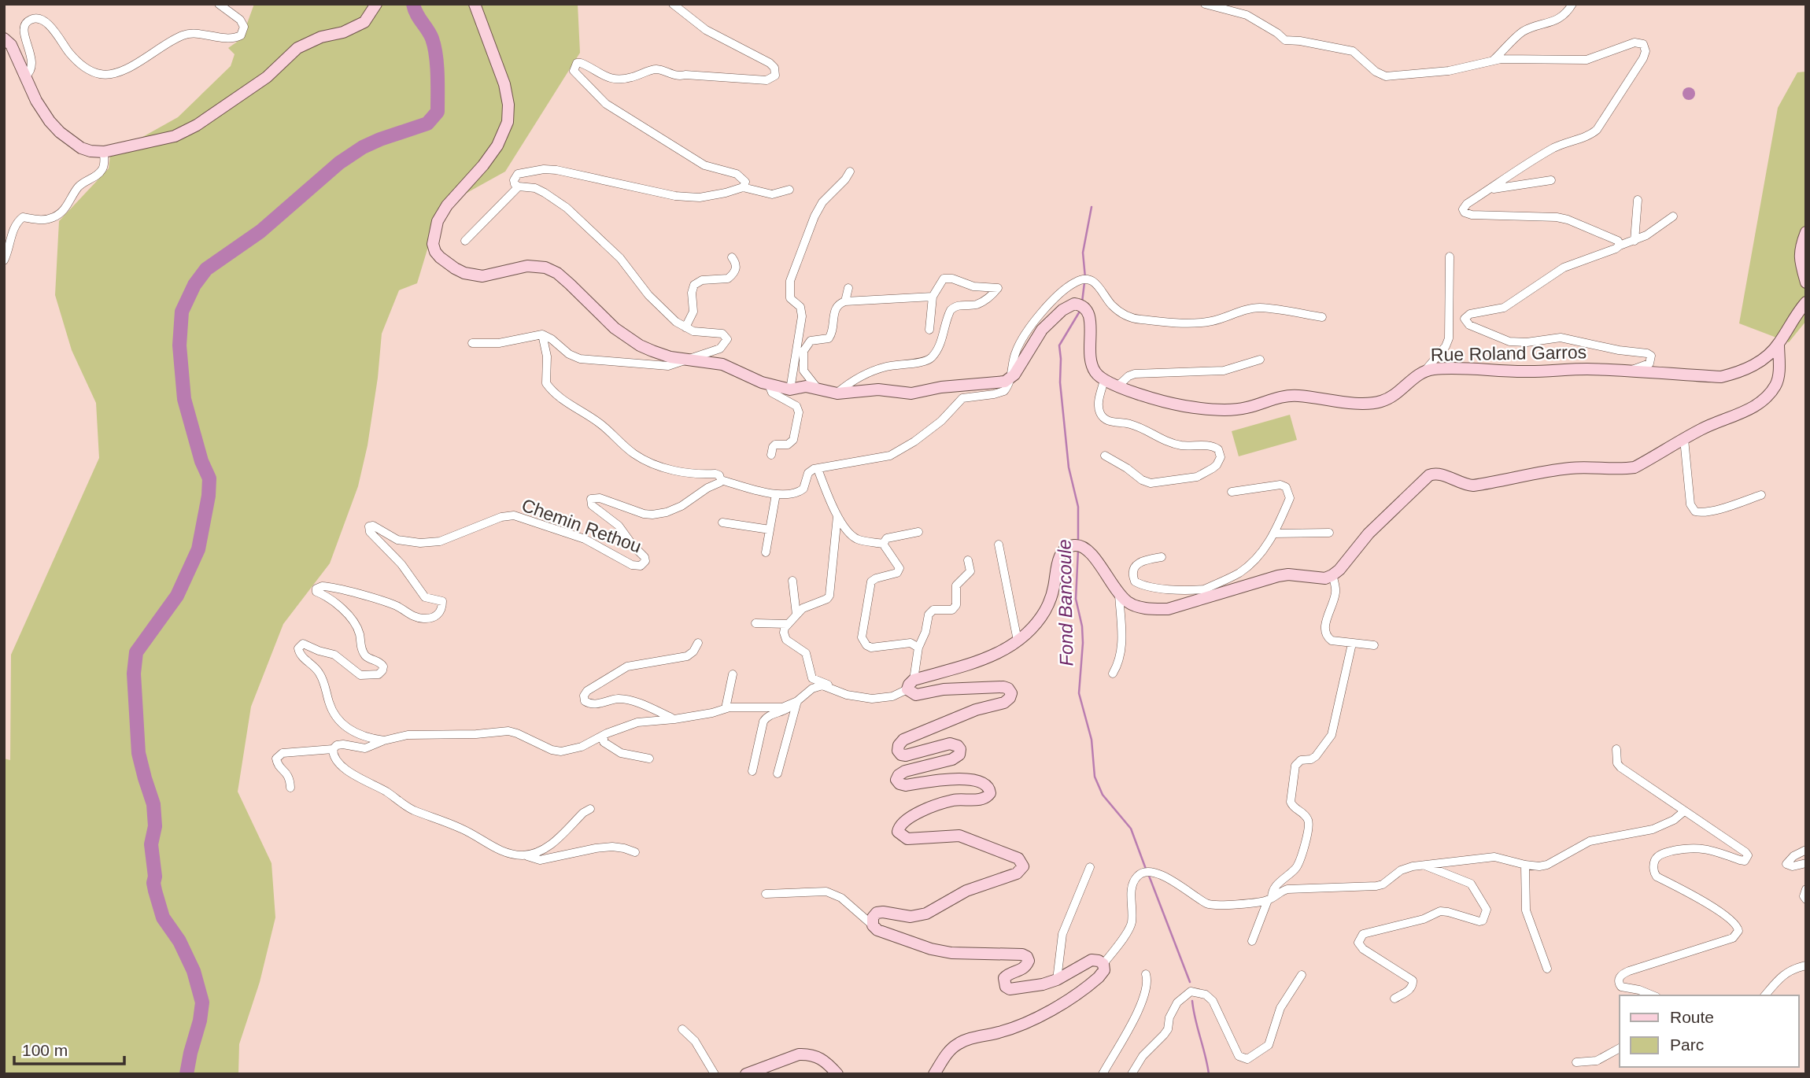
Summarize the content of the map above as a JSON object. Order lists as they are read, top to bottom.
{
  "streets": {
    "main road": ["Rue Roland Garros"],
    "street": ["Chemin Rethou"]
  },
  "water": ["Fond Bancoule"],
  "legend": ["Route", "Parc"],
  "scale_bar": "100 m"
}
